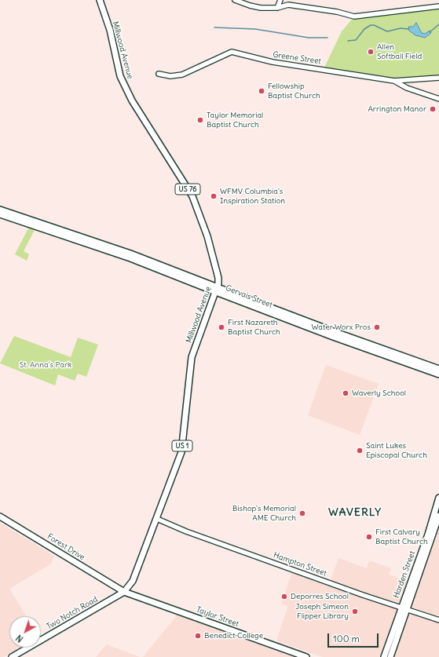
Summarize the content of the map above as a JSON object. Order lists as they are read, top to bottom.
{
  "streets": {
    "main road": [
      "Millwood Avenue",
      "US 76",
      "Gervais Street",
      "US 1",
      "Forest Drive",
      "Harden Street",
      "Two Notch Road",
      "Taylor Street"
    ],
    "street": ["Greene Street", "Hampton Street"]
  },
  "crossings": [
    ["Millwood Avenue", "Gervais Street"],
    ["Millwood Avenue", "Forest Drive"],
    ["Millwood Avenue", "Hampton Street"],
    ["Millwood Avenue", "Two Notch Road"],
    ["Millwood Avenue", "Taylor Street"],
    ["Forest Drive", "Two Notch Road"],
    ["Forest Drive", "Taylor Street"],
    ["Hampton Street", "Harden Street"],
    ["Two Notch Road", "Taylor Street"]
  ],
  "districts": ["WAVERLY"],
  "parks": ["St. Anna's Park"],
  "places": [
    "Allen Softball Field",
    "Fellowship Baptist Church",
    "Arrington Manor",
    "Taylor Memorial Baptist Church",
    "WFMV Columbia's Inspiration Station",
    "First Nazareth Baptist Church",
    "Water Worx Pros",
    "Waverly School",
    "Saint Lukes Episcopal Church",
    "Bishop's Memorial AME Church",
    "First Calvary Baptist Church",
    "Deporres School",
    "Joseph Simeon Flipper Library",
    "Benedict College"
  ],
  "scale_bar": "100 m",
  "north": "bottom left"
}
